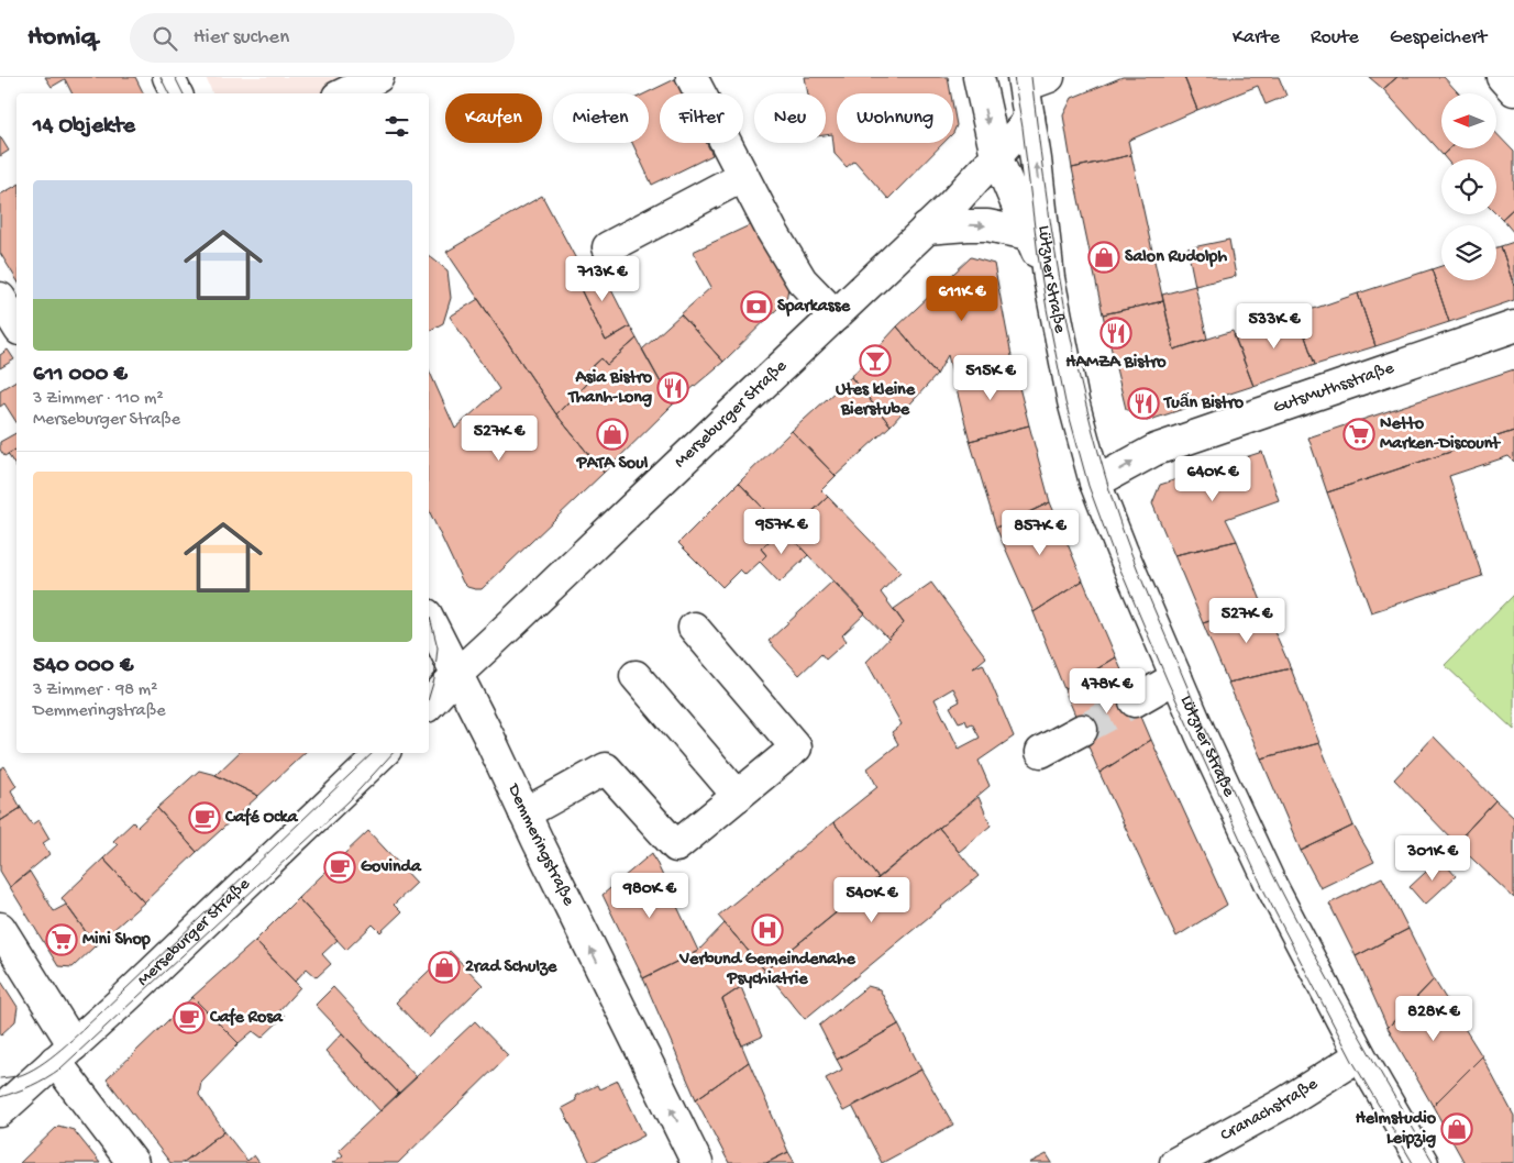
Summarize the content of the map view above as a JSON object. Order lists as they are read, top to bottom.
{
  "streets": {
    "main road": [
      "Lützner Straße",
      "GutsMuthsstraße",
      "Merseburger Straße",
      "Demmeringstraße",
      "Cranachstraße"
    ]
  },
  "crossings": [
    ["Lützner Straße", "GutsMuthsstraße"],
    ["Lützner Straße", "Merseburger Straße"],
    ["Lützner Straße", "Cranachstraße"],
    ["Merseburger Straße", "Demmeringstraße"]
  ],
  "one_way": ["GutsMuthsstraße", "Demmeringstraße"],
  "places": {
    "shop": [
      "Salon Rudolph",
      "PATA Soul",
      "2rad Schulze",
      "Helmstudio Leipzig"
    ],
    "bank": ["Sparkasse"],
    "restaurant": ["HAMZA Bistro", "Asia Bistro Thanh-Long", "Tuấn Bistro"],
    "bar": ["Utes kleine Bierstube"],
    "supermarket": ["Netto Marken-Discount", "Mini Shop"],
    "cafe": ["Café Ocka", "Govinda", "Cafe Rosa"],
    "hospital": ["Verbund Gemeindenahe Psychiatrie"]
  },
  "north": "left",
  "page": {
    "header": "Homiq",
    "search": "Hier suchen",
    "nav": ["Karte", "Route", "Gespeichert"],
    "chip": [
      "Kaufen",
      "Mieten",
      "Filter",
      "Neu",
      "Wohnung"
    ],
    "heading": "14 Objekte",
    "list": [
      {
        "name": "611 000 €",
        "note": "3 Zimmer · 110 m² · Merseburger Straße"
      },
      {
        "name": "540 000 €",
        "note": "3 Zimmer · 98 m² · Demmeringstraße"
      }
    ],
    "price": [
      "713K €",
      "611K €",
      "533K €",
      "515K €",
      "527K €",
      "640K €",
      "957K €",
      "857K €",
      "527K €",
      "478K €",
      "301K €",
      "980K €",
      "540K €",
      "828K €"
    ]
  }
}
